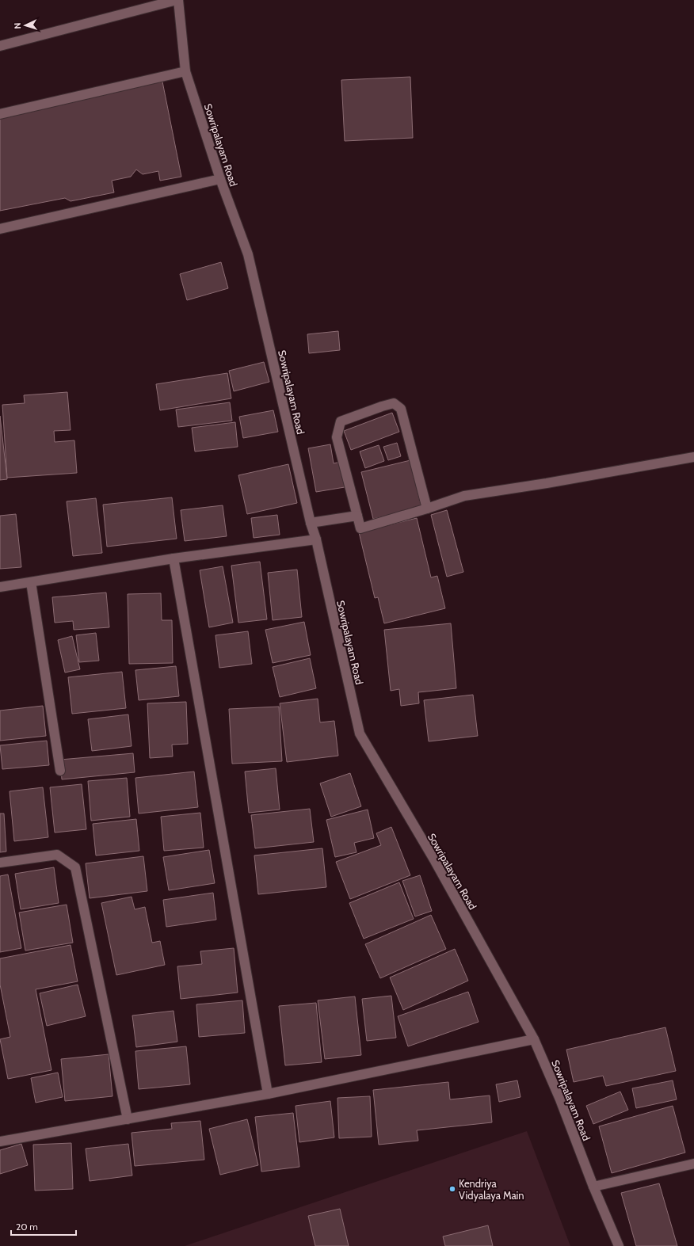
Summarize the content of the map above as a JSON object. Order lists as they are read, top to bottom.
{
  "streets": {
    "street": ["Sowripalayam Road"]
  },
  "places": ["Kendriya Vidyalaya Main"],
  "scale_bar": "20 m",
  "north": "left"
}
